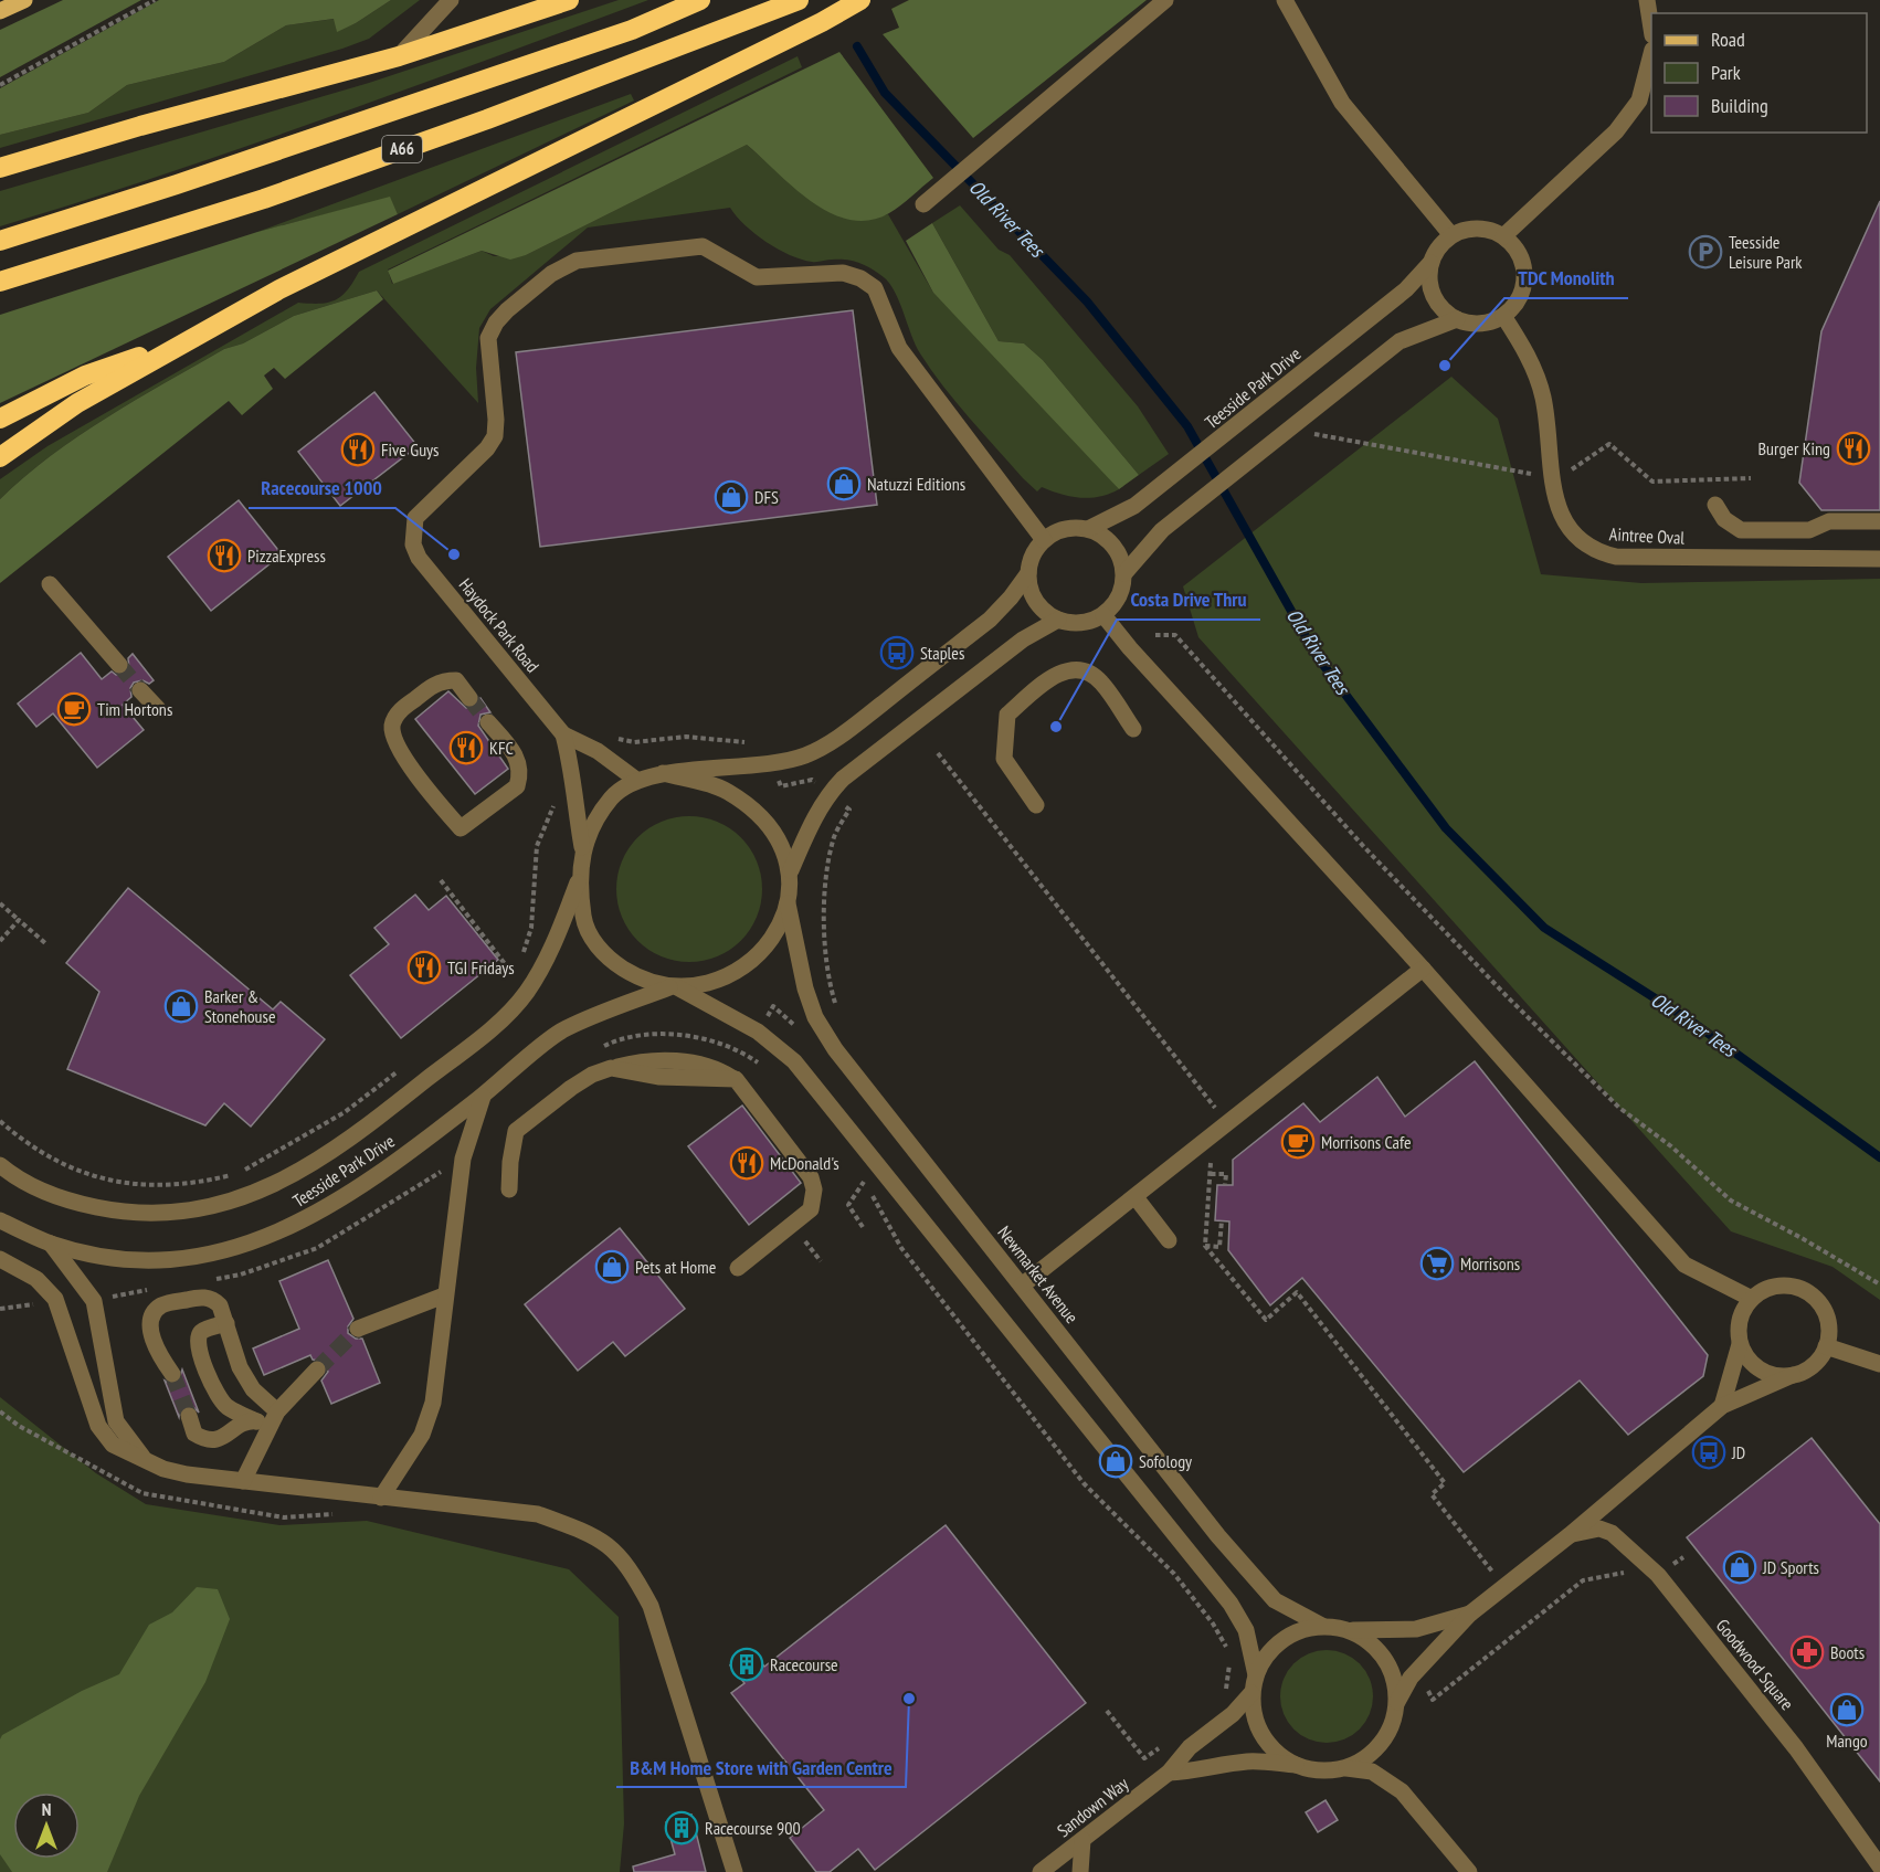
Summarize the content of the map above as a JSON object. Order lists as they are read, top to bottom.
{
  "streets": {
    "highway": ["A66"],
    "street": [
      "Teesside Park Drive",
      "Aintree Oval",
      "Haydock Park Road",
      "Newmarket Avenue",
      "Goodwood Square",
      "Sandown Way"
    ]
  },
  "crossings": [
    ["Teesside Park Drive", "Aintree Oval"],
    ["Teesside Park Drive", "Haydock Park Road"],
    ["Teesside Park Drive", "Newmarket Avenue"],
    ["Newmarket Avenue", "Sandown Way"]
  ],
  "water": ["Old River Tees"],
  "places": {
    "parking": ["Teesside Leisure Park"],
    "other": [
      "TDC Monolith",
      "Racecourse 1000",
      "Costa Drive Thru",
      "B&M Home Store with Garden Centre"
    ],
    "restaurant": [
      "Burger King",
      "Five Guys",
      "PizzaExpress",
      "KFC",
      "TGI Fridays",
      "McDonald's"
    ],
    "shop": [
      "Natuzzi Editions",
      "DFS",
      "Barker & Stonehouse",
      "Pets at Home",
      "Sofology",
      "JD Sports",
      "Mango"
    ],
    "bus stop": ["Staples", "JD"],
    "cafe": ["Tim Hortons", "Morrisons Cafe"],
    "supermarket": ["Morrisons"],
    "pharmacy": ["Boots"],
    "building": ["Racecourse", "Racecourse 900"]
  },
  "legend": ["Road", "Park", "Building"],
  "north": "top"
}
